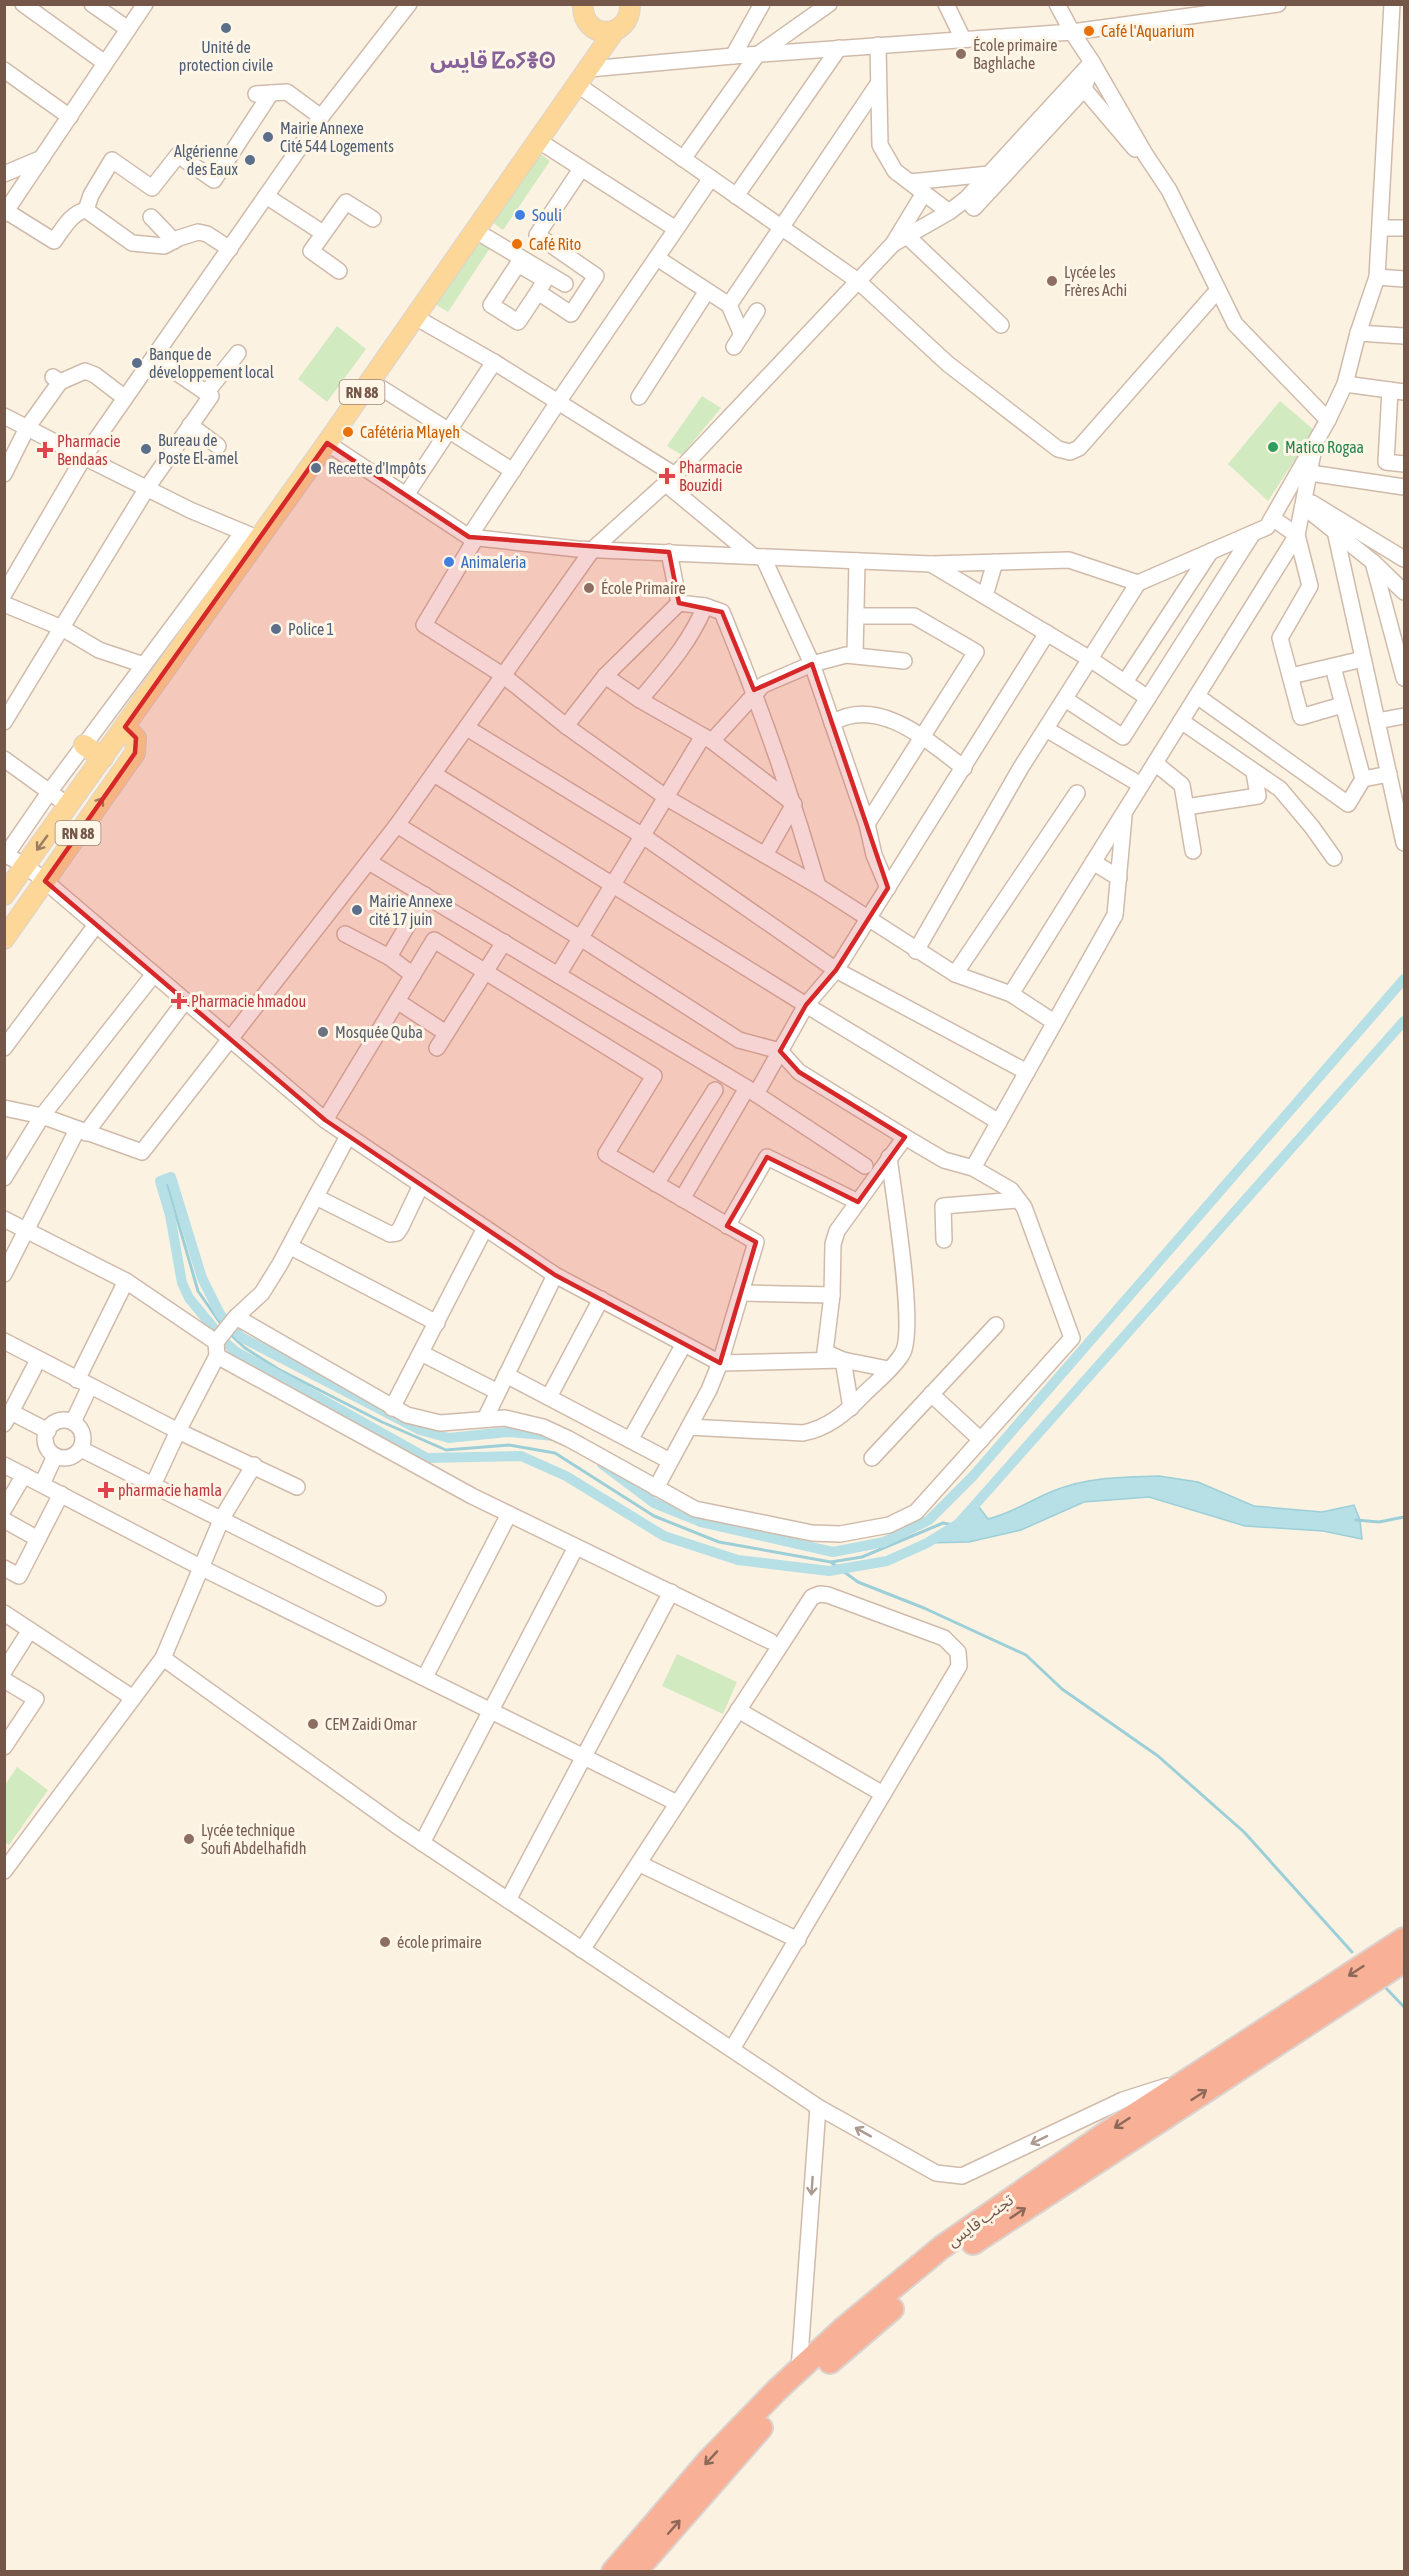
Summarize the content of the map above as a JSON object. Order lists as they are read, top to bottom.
{
  "streets": {
    "highway": ["تجنب قايس"],
    "main road": ["RN 88"]
  },
  "districts": ["قايس ⵇⴰⵢⴻⵙ"],
  "places": {
    "other": [
      "Unité de protection civile",
      "Café l'Aquarium",
      "École primaire Baghlache",
      "Mairie Annexe Cité 544 Logements",
      "Algérienne des Eaux",
      "Souli",
      "Café Rito",
      "Lycée les Frères Achi",
      "Banque de développement local",
      "Cafétéria Mlayeh",
      "Matico Rogaa",
      "Bureau de Poste El-amel",
      "Recette d'Impôts",
      "Animaleria",
      "École Primaire",
      "Police 1",
      "Mairie Annexe cité 17 juin",
      "Mosquée Quba",
      "CEM Zaidi Omar",
      "Lycée technique Soufi Abdelhafidh",
      "école primaire"
    ],
    "health": [
      "Pharmacie Bendaas",
      "Pharmacie Bouzidi",
      "Pharmacie hmadou",
      "pharmacie hamla"
    ]
  }
}
